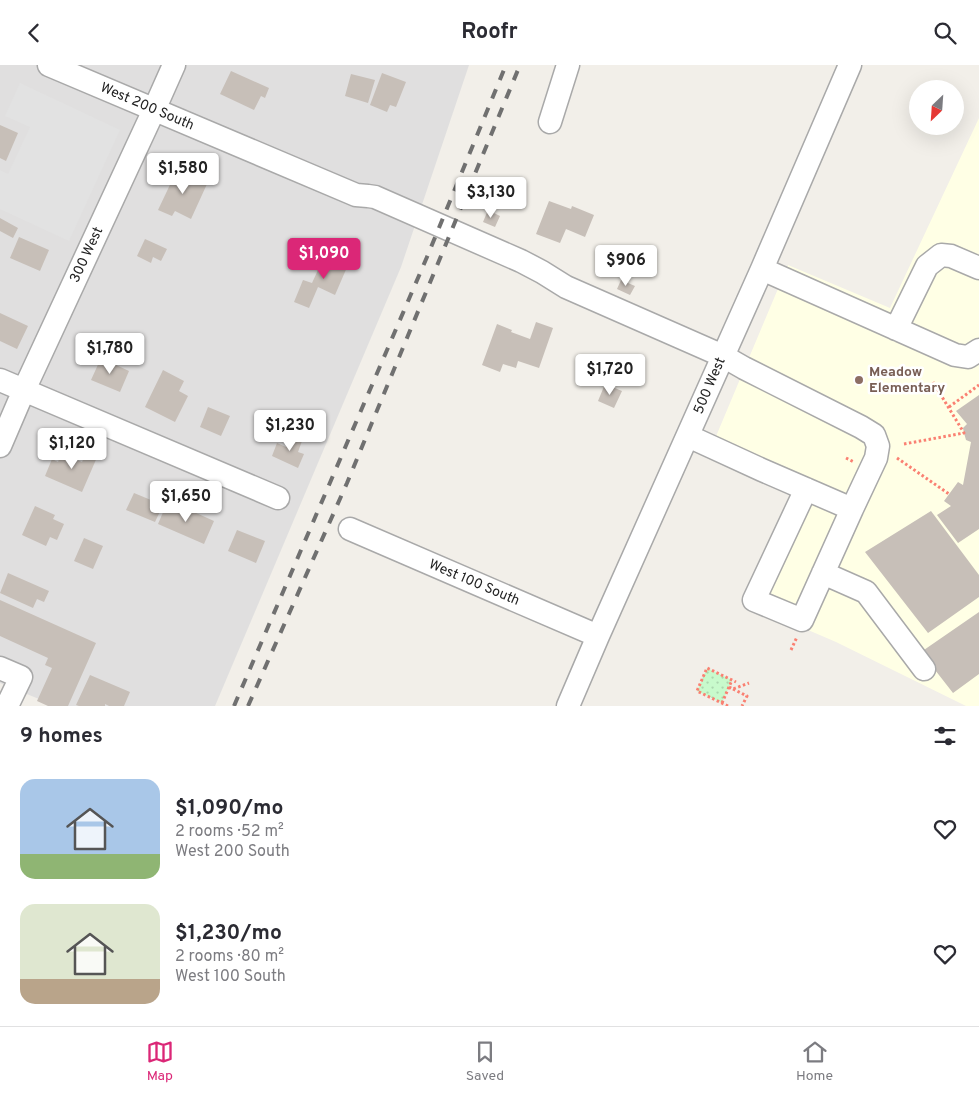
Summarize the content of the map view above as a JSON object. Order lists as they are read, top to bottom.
{
  "streets": {
    "street": [
      "West 200 South",
      "300 West",
      "500 West",
      "West 100 South"
    ]
  },
  "crossings": [
    ["West 200 South", "300 West"],
    ["West 200 South", "500 West"],
    ["500 West", "West 100 South"]
  ],
  "places": ["Meadow Elementary"],
  "north": "bottom left",
  "page": {
    "header": "Roofr",
    "price": [
      "$1,580",
      "$3,130",
      "$1,090",
      "$906",
      "$1,780",
      "$1,720",
      "$1,230",
      "$1,120",
      "$1,650"
    ],
    "heading": "9 homes",
    "list": [
      {
        "name": "$1,090/mo",
        "note": "2 rooms · 52 m² · West 200 South"
      },
      {
        "name": "$1,230/mo",
        "note": "2 rooms · 80 m² · West 100 South"
      }
    ],
    "tabs": ["Map", "Saved", "Home"]
  }
}
